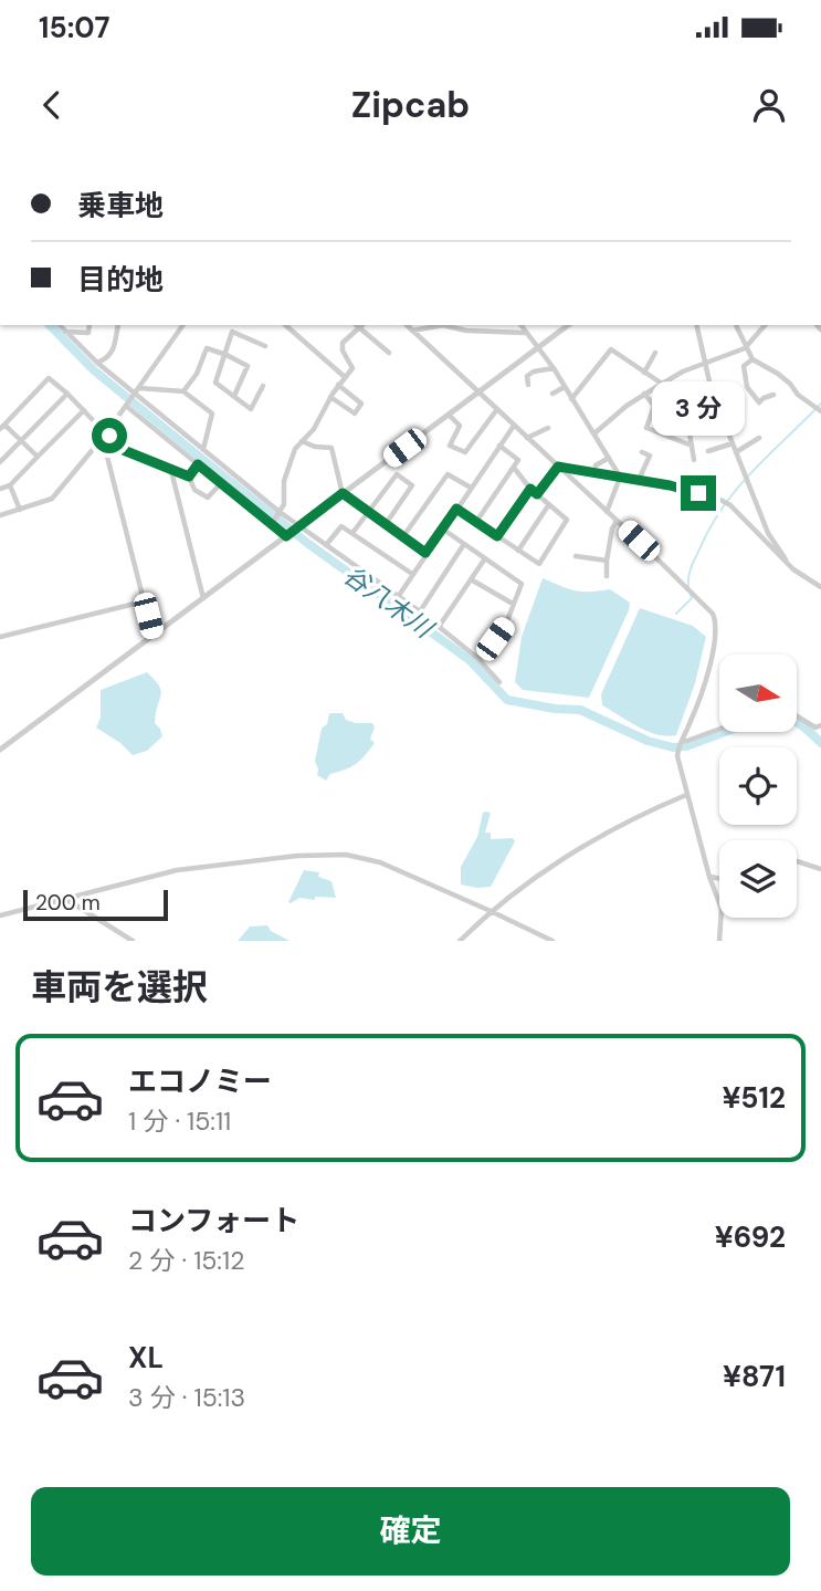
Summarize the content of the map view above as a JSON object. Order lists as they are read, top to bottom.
{
  "water": ["谷八木川"],
  "scale_bar": "200 m",
  "north": "right",
  "page": {
    "status": "15:07",
    "header": "Zipcab",
    "banner": ["乗車地", "目的地"],
    "bubble": "3 分",
    "scale": "200 m",
    "heading": "車両を選択",
    "list": [
      {
        "name": "エコノミー",
        "note": "1 分 · 15:11",
        "value": "¥512"
      },
      {
        "name": "コンフォート",
        "note": "2 分 · 15:12",
        "value": "¥692"
      },
      {
        "name": "XL",
        "note": "3 分 · 15:13",
        "value": "¥871"
      }
    ],
    "buttons": "確定"
  }
}
